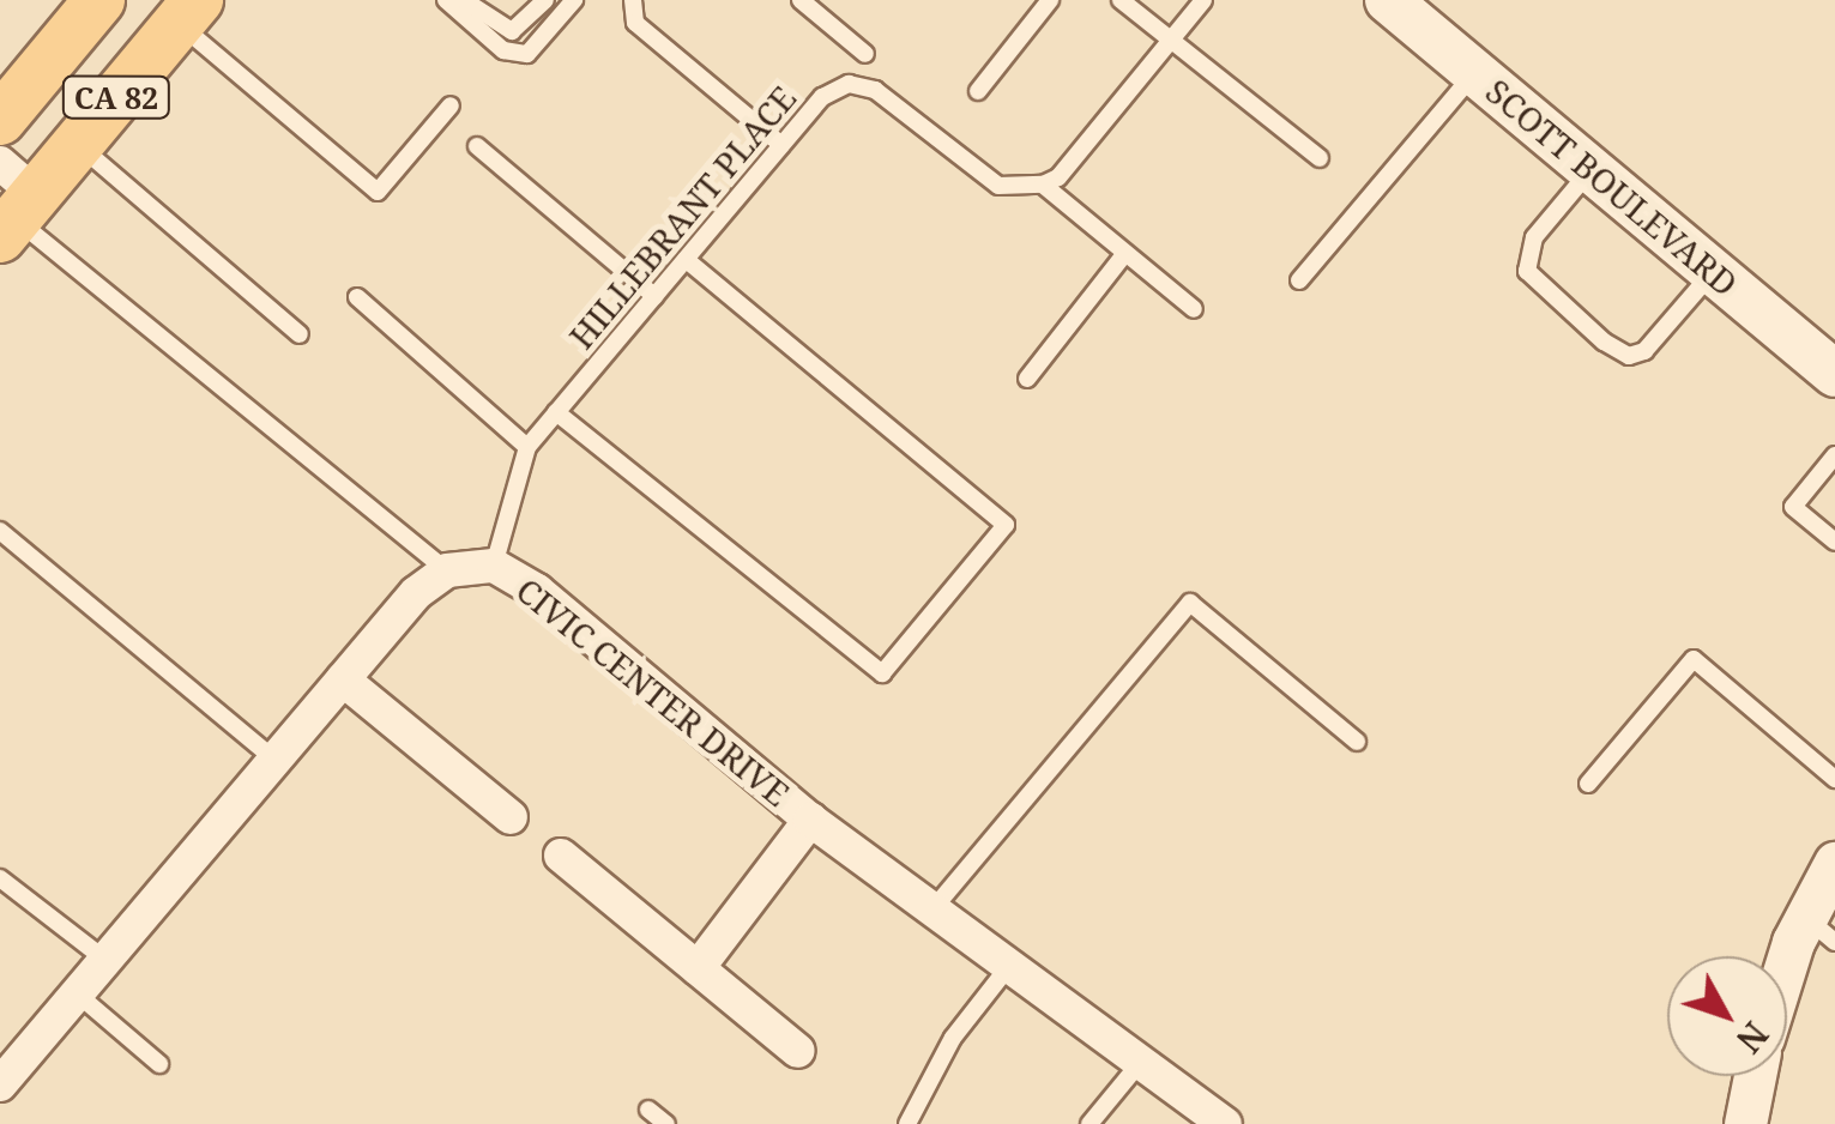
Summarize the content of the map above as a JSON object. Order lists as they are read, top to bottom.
{
  "streets": {
    "main road": ["CA 82", "SCOTT BOULEVARD"],
    "street": ["CIVIC CENTER DRIVE"],
    "lane": ["HILLEBRANT PLACE"]
  },
  "crossings": [
    ["HILLEBRANT PLACE", "CIVIC CENTER DRIVE"]
  ],
  "north": "bottom right"
}
